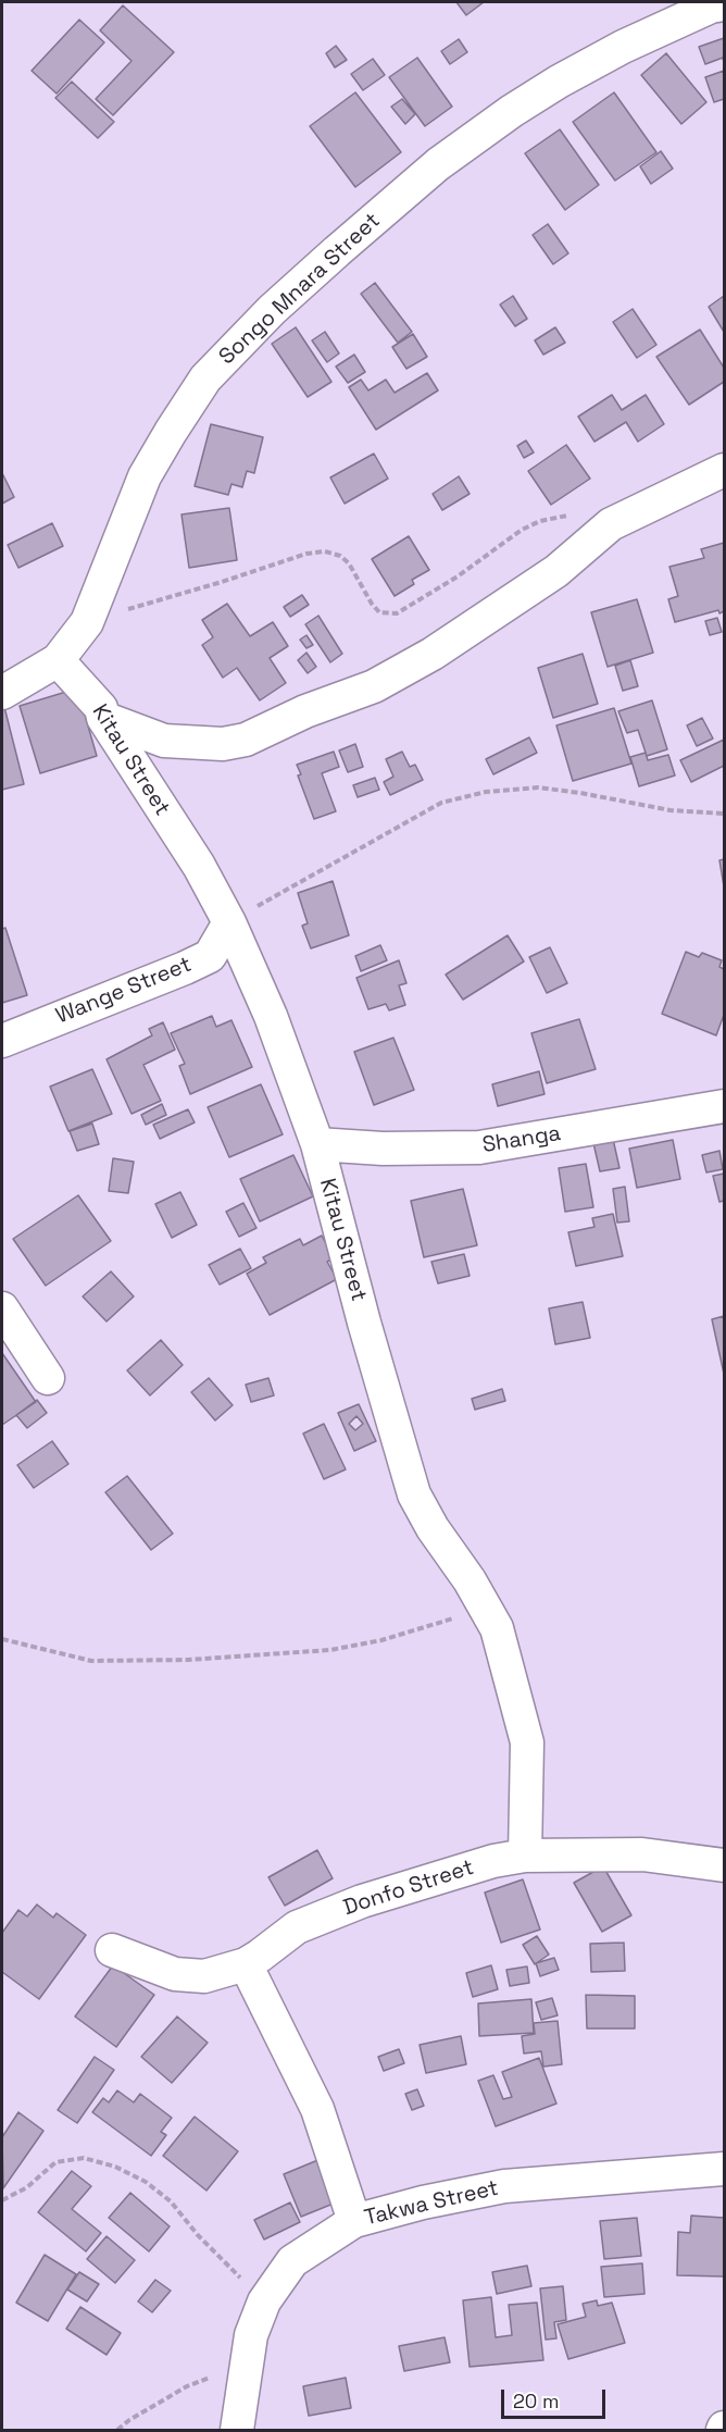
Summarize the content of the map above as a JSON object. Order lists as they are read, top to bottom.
{
  "streets": {
    "street": [
      "Songo Mnara Street",
      "Kitau Street",
      "Wange Street",
      "Shanga",
      "Donfo Street",
      "Takwa Street"
    ]
  },
  "crossings": [
    ["Songo Mnara Street", "Kitau Street"],
    ["Kitau Street", "Wange Street"],
    ["Kitau Street", "Shanga"],
    ["Kitau Street", "Donfo Street"]
  ],
  "scale_bar": "20 m"
}
